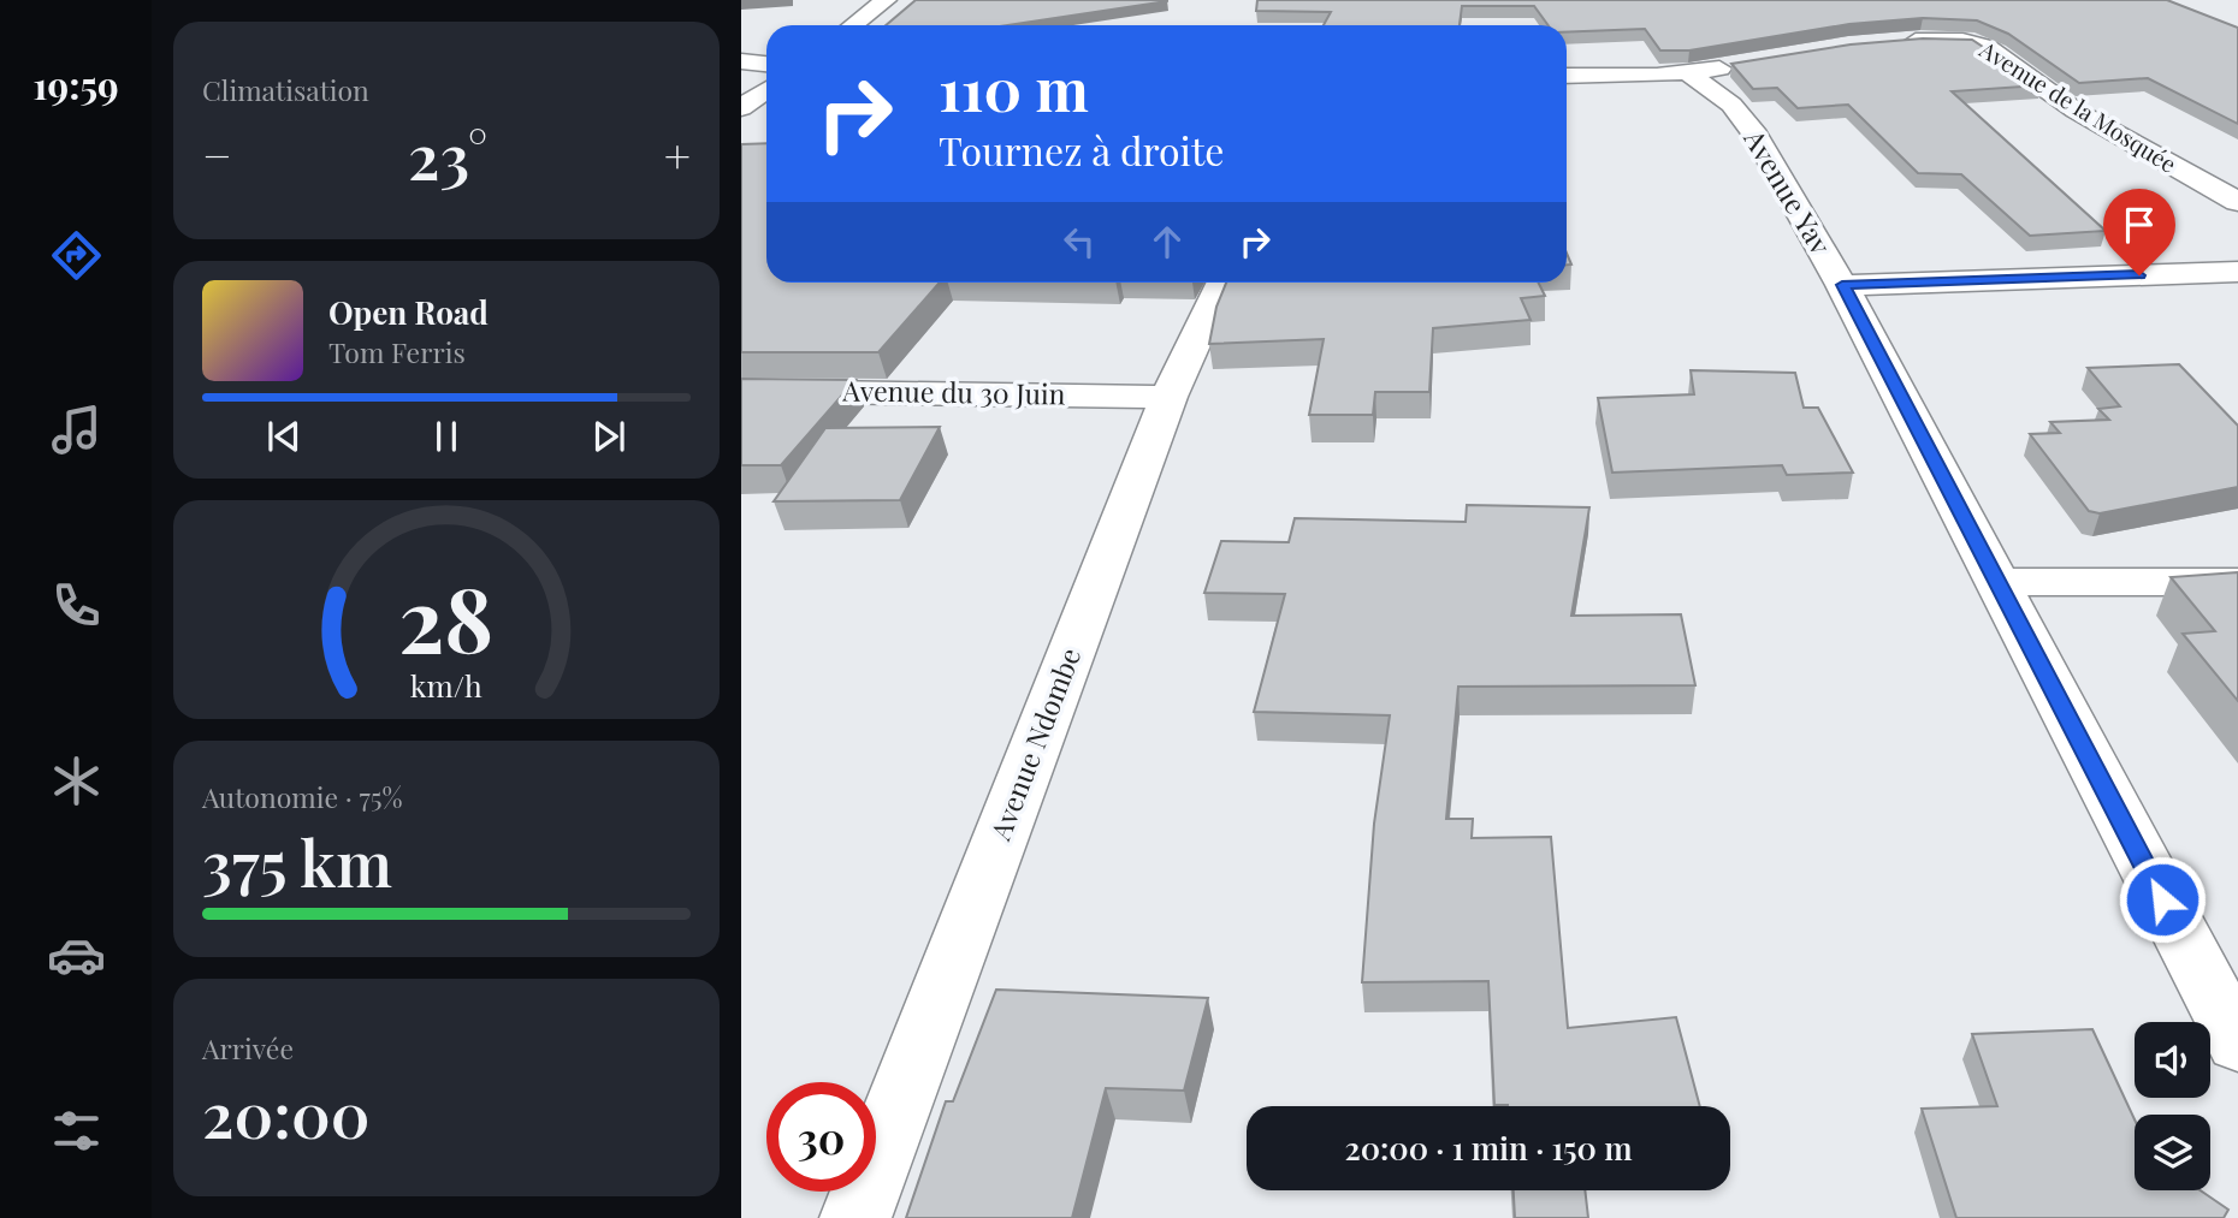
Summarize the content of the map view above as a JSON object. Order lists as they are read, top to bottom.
{
  "streets": {
    "street": [
      "Avenue de la Mosquée",
      "Avenue Yav",
      "Avenue du 30 Juin",
      "Avenue Ndombe"
    ]
  },
  "crossings": [
    ["Avenue du 30 Juin", "Avenue Ndombe"]
  ],
  "page": {
    "tabs": "19:59",
    "tile": [
      "Climatisation",
      ["Autonomie · 75%", "375 km"],
      ["Arrivée", "20:00"]
    ],
    "turn": ["110 m", "Tournez à droite"],
    "heat": ["−", "23°", "+"],
    "song": ["Open Road", "Tom Ferris"],
    "limit": "30",
    "trip": "20:00 · 1 min · 150 m",
    "gauge": ["28", "km/h"]
  }
}
